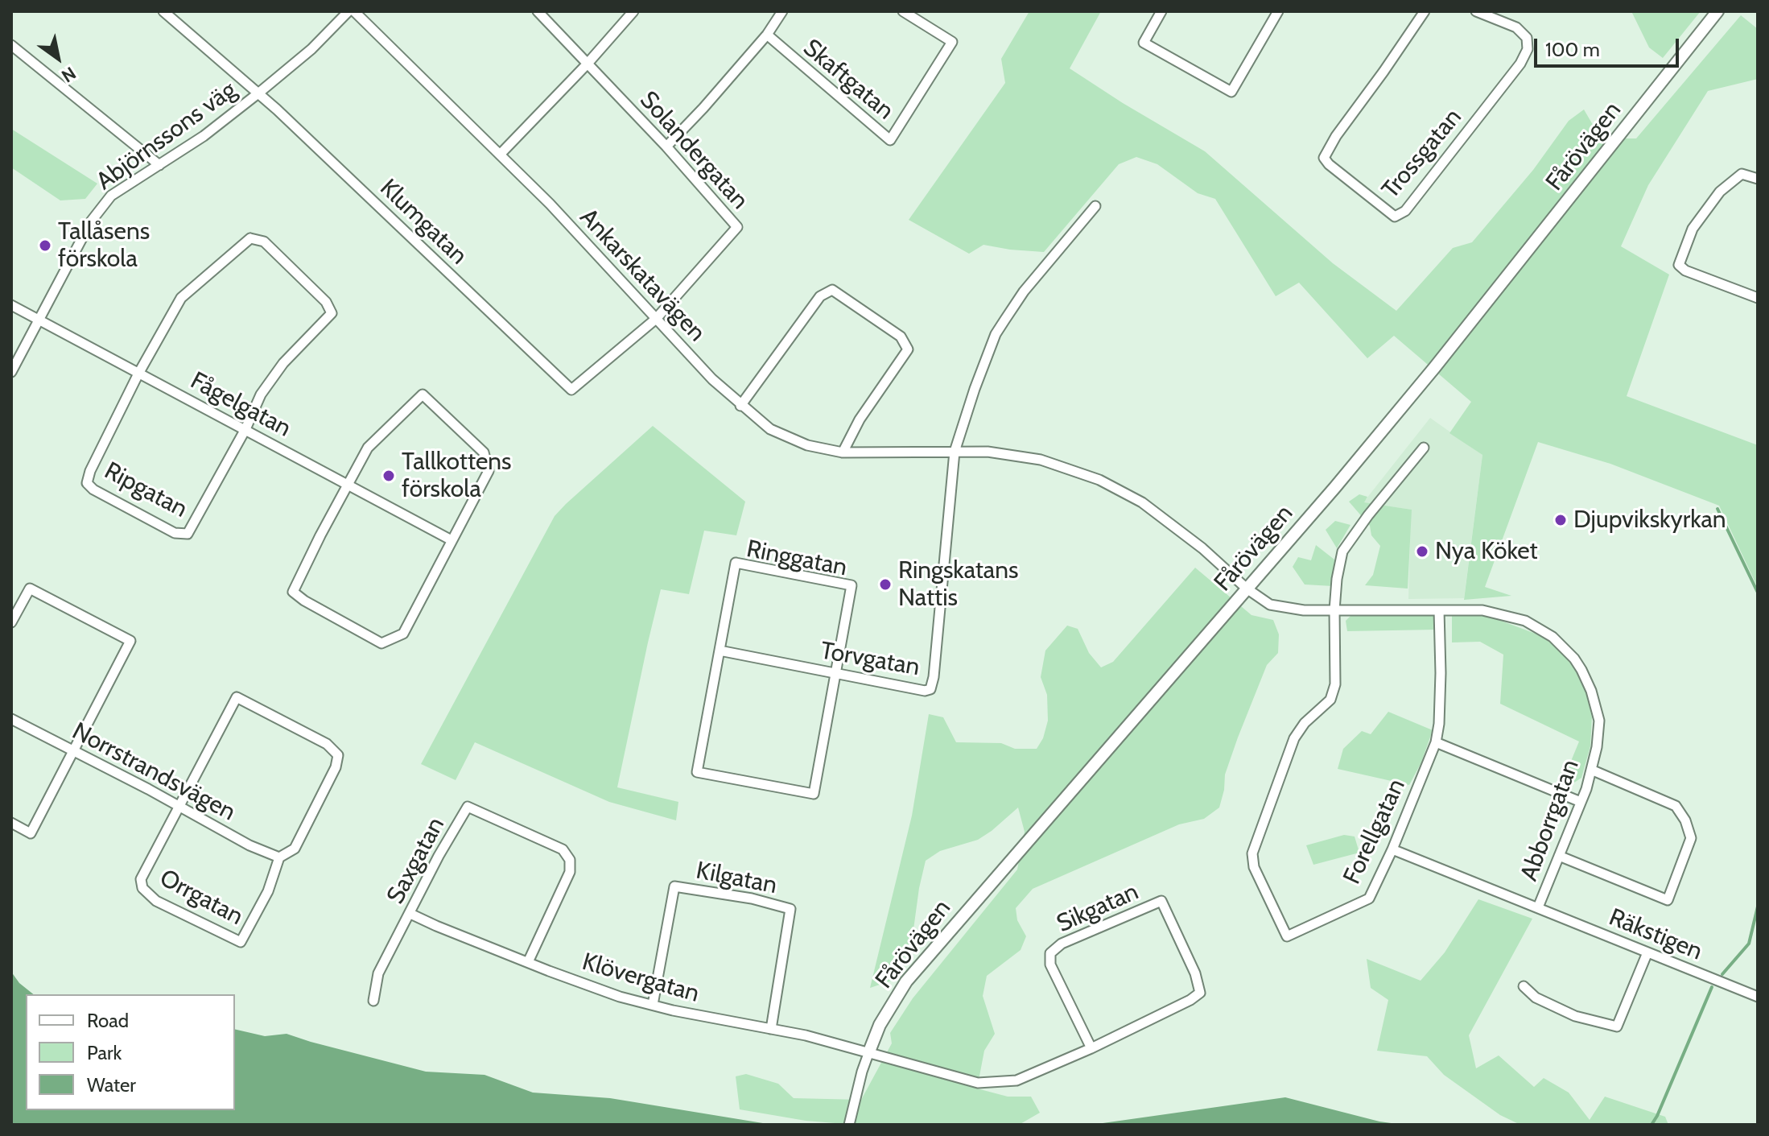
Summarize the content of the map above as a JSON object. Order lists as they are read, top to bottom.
{
  "streets": {
    "street": [
      "Skaftgatan",
      "Abjörnssons väg",
      "Fårövägen",
      "Solandergatan",
      "Trossgatan",
      "Klumgatan",
      "Ankarskatavägen",
      "Fågelgatan",
      "Ripgatan",
      "Ringgatan",
      "Torvgatan",
      "Norrstrandsvägen",
      "Abborrgatan",
      "Forellgatan",
      "Saxgatan",
      "Kilgatan",
      "Orrgatan",
      "Sikgatan",
      "Räkstigen",
      "Klövergatan"
    ]
  },
  "crossings": [
    ["Abjörnssons väg", "Klumgatan"],
    ["Abjörnssons väg", "Fågelgatan"],
    ["Fårövägen", "Ankarskatavägen"],
    ["Fårövägen", "Abborrgatan"],
    ["Fårövägen", "Sikgatan"],
    ["Fårövägen", "Klövergatan"],
    ["Solandergatan", "Klumgatan"],
    ["Solandergatan", "Ankarskatavägen"],
    ["Klumgatan", "Ankarskatavägen"],
    ["Ankarskatavägen", "Torvgatan"],
    ["Ankarskatavägen", "Abborrgatan"],
    ["Fågelgatan", "Ripgatan"],
    ["Ringgatan", "Torvgatan"],
    ["Norrstrandsvägen", "Orrgatan"],
    ["Abborrgatan", "Forellgatan"],
    ["Abborrgatan", "Räkstigen"],
    ["Forellgatan", "Räkstigen"],
    ["Saxgatan", "Klövergatan"],
    ["Kilgatan", "Klövergatan"],
    ["Sikgatan", "Klövergatan"]
  ],
  "places": [
    "Tallåsens förskola",
    "Tallkottens förskola",
    "Djupvikskyrkan",
    "Nya Köket",
    "Ringskatans Nattis"
  ],
  "legend": ["Road", "Park", "Water"],
  "scale_bar": "100 m",
  "north": "bottom right"
}
